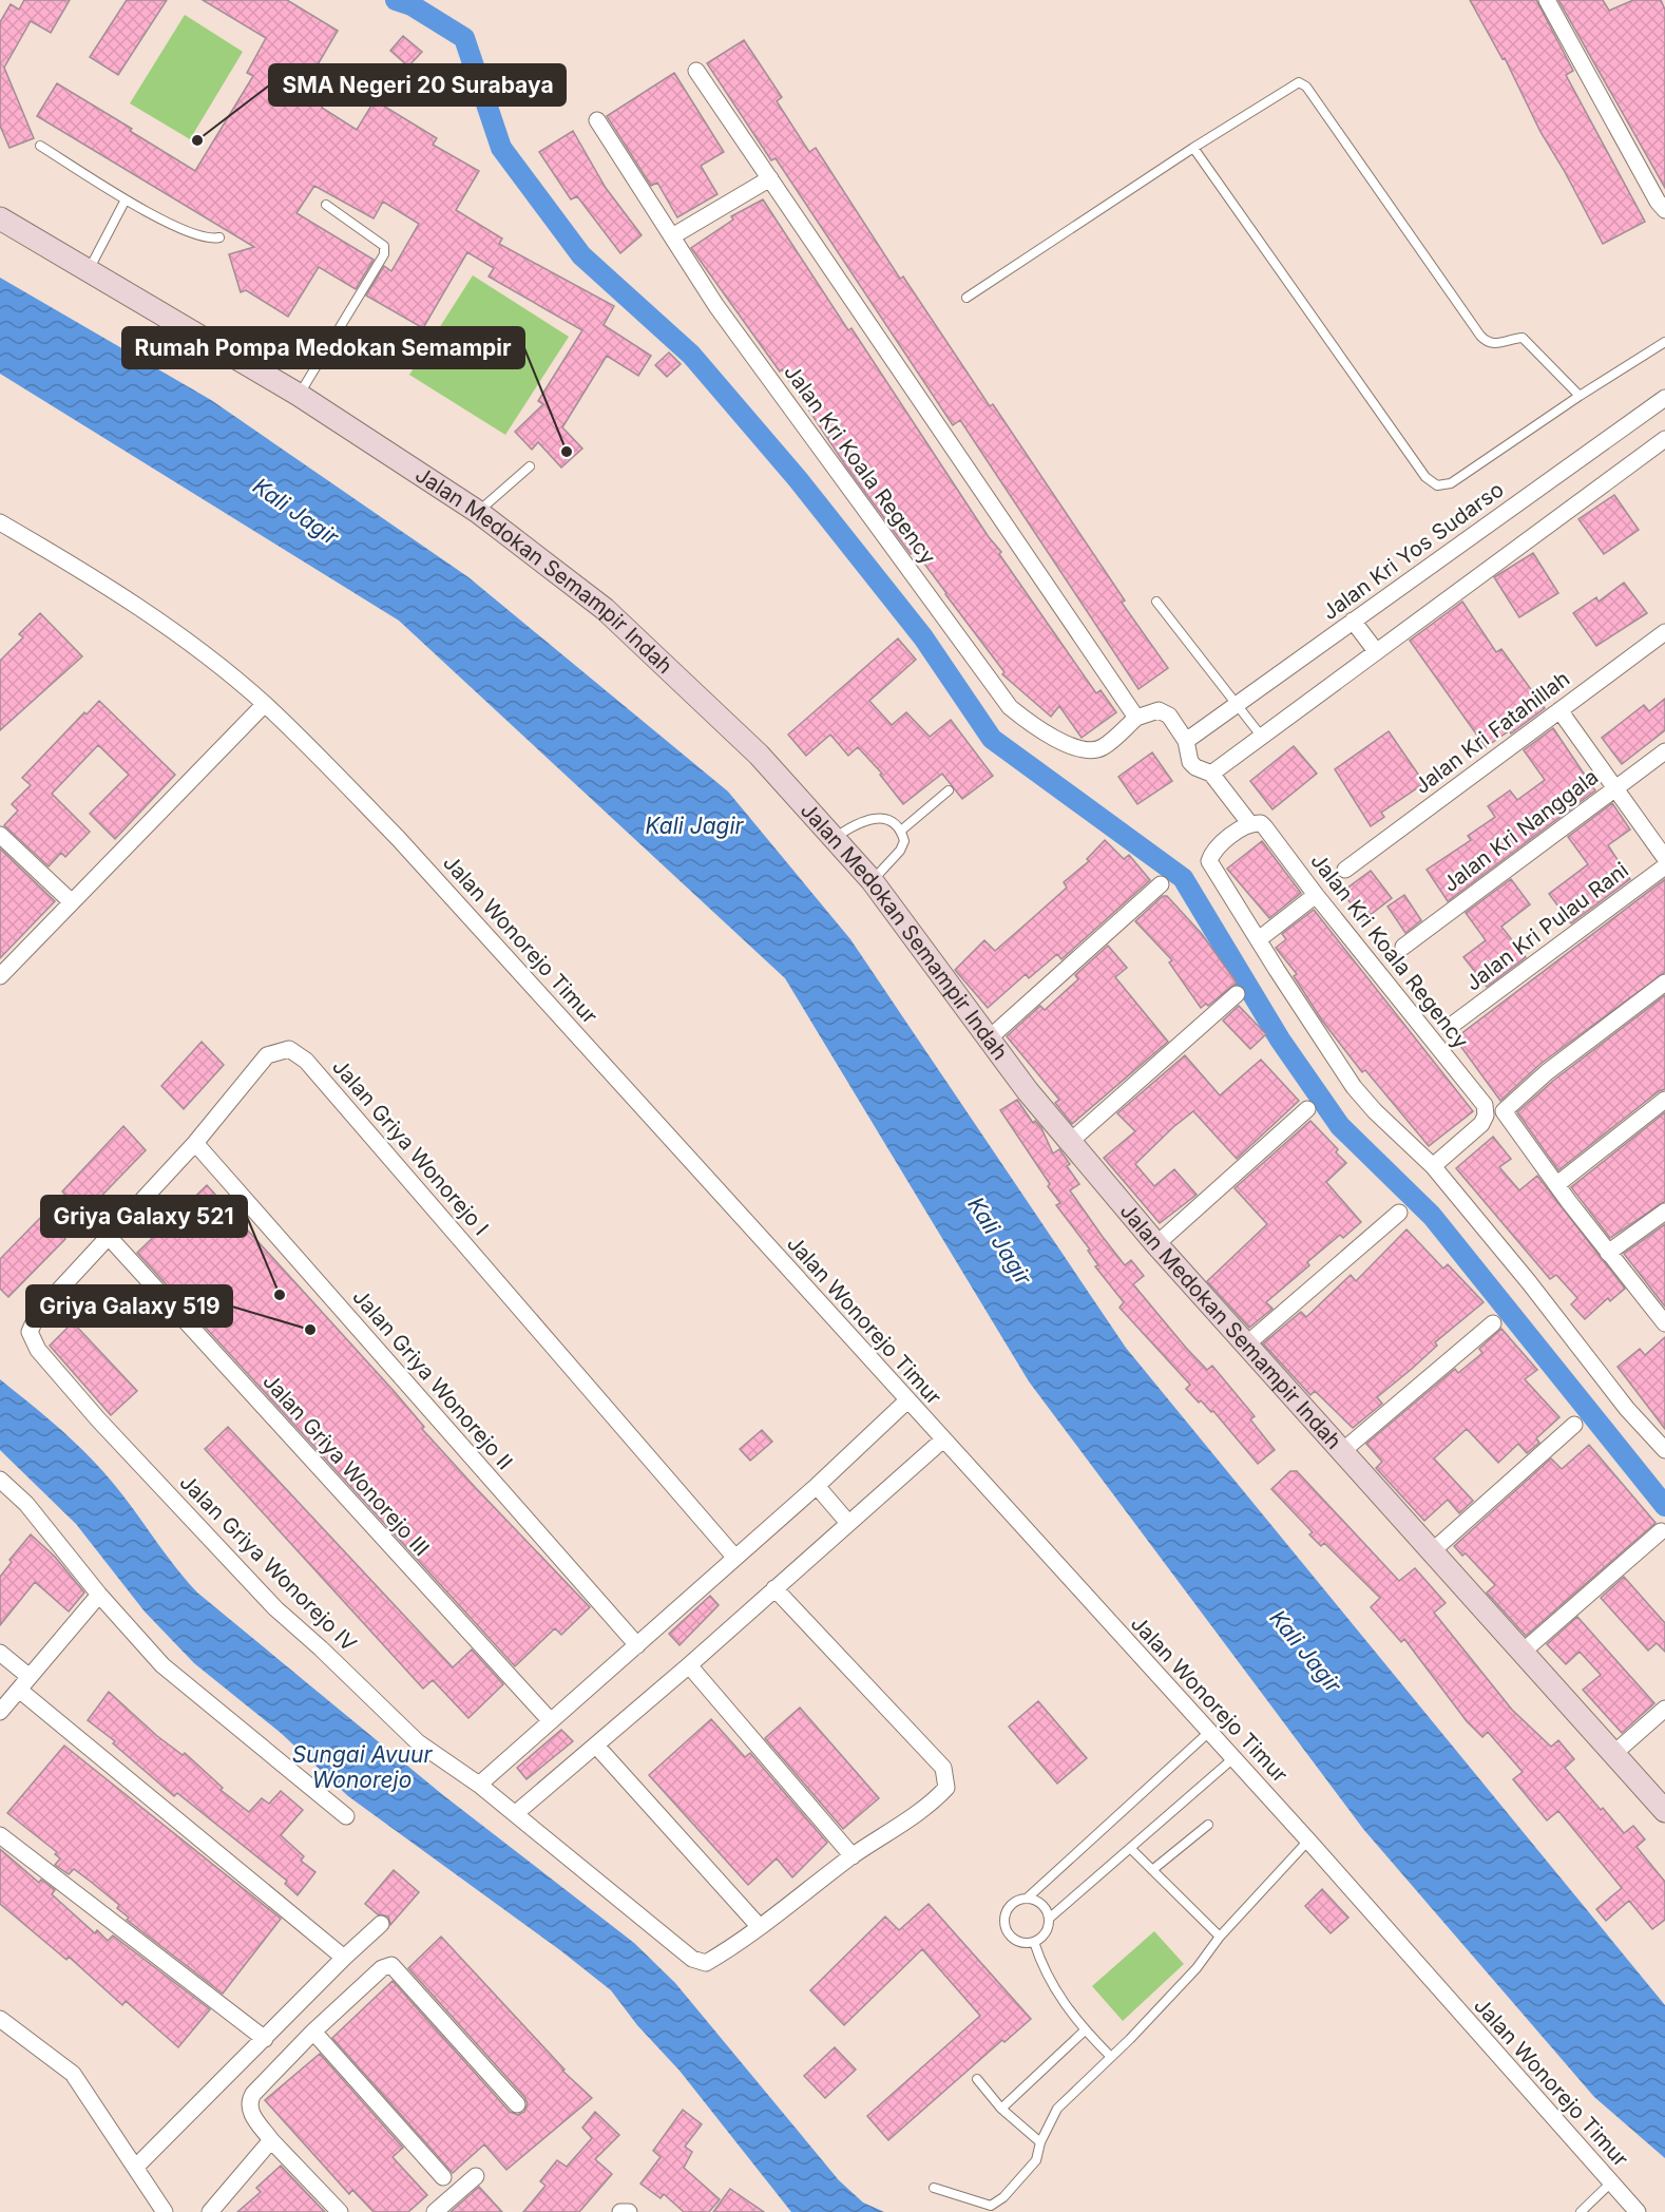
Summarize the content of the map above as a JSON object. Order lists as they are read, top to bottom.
{
  "streets": {
    "street": [
      "Jalan Kri Koala Regency",
      "Jalan Kri Yos Sudarso",
      "Jalan Medokan Semampir Indah",
      "Jalan Kri Fatahillah",
      "Jalan Kri Nanggala",
      "Jalan Kri Pulau Rani",
      "Jalan Wonorejo Timur",
      "Jalan Griya Wonorejo I",
      "Jalan Griya Wonorejo II",
      "Jalan Griya Wonorejo III",
      "Jalan Griya Wonorejo IV"
    ]
  },
  "crossings": [
    ["Jalan Kri Koala Regency", "Jalan Kri Yos Sudarso"],
    ["Jalan Griya Wonorejo I", "Jalan Griya Wonorejo II"],
    ["Jalan Griya Wonorejo I", "Jalan Griya Wonorejo III"],
    ["Jalan Griya Wonorejo I", "Jalan Griya Wonorejo IV"]
  ],
  "water": ["Kali Jagir", "Sungai Avuur Wonorejo"],
  "places": [
    "SMA Negeri 20 Surabaya",
    "Rumah Pompa Medokan Semampir",
    "Griya Galaxy 521",
    "Griya Galaxy 519"
  ]
}
